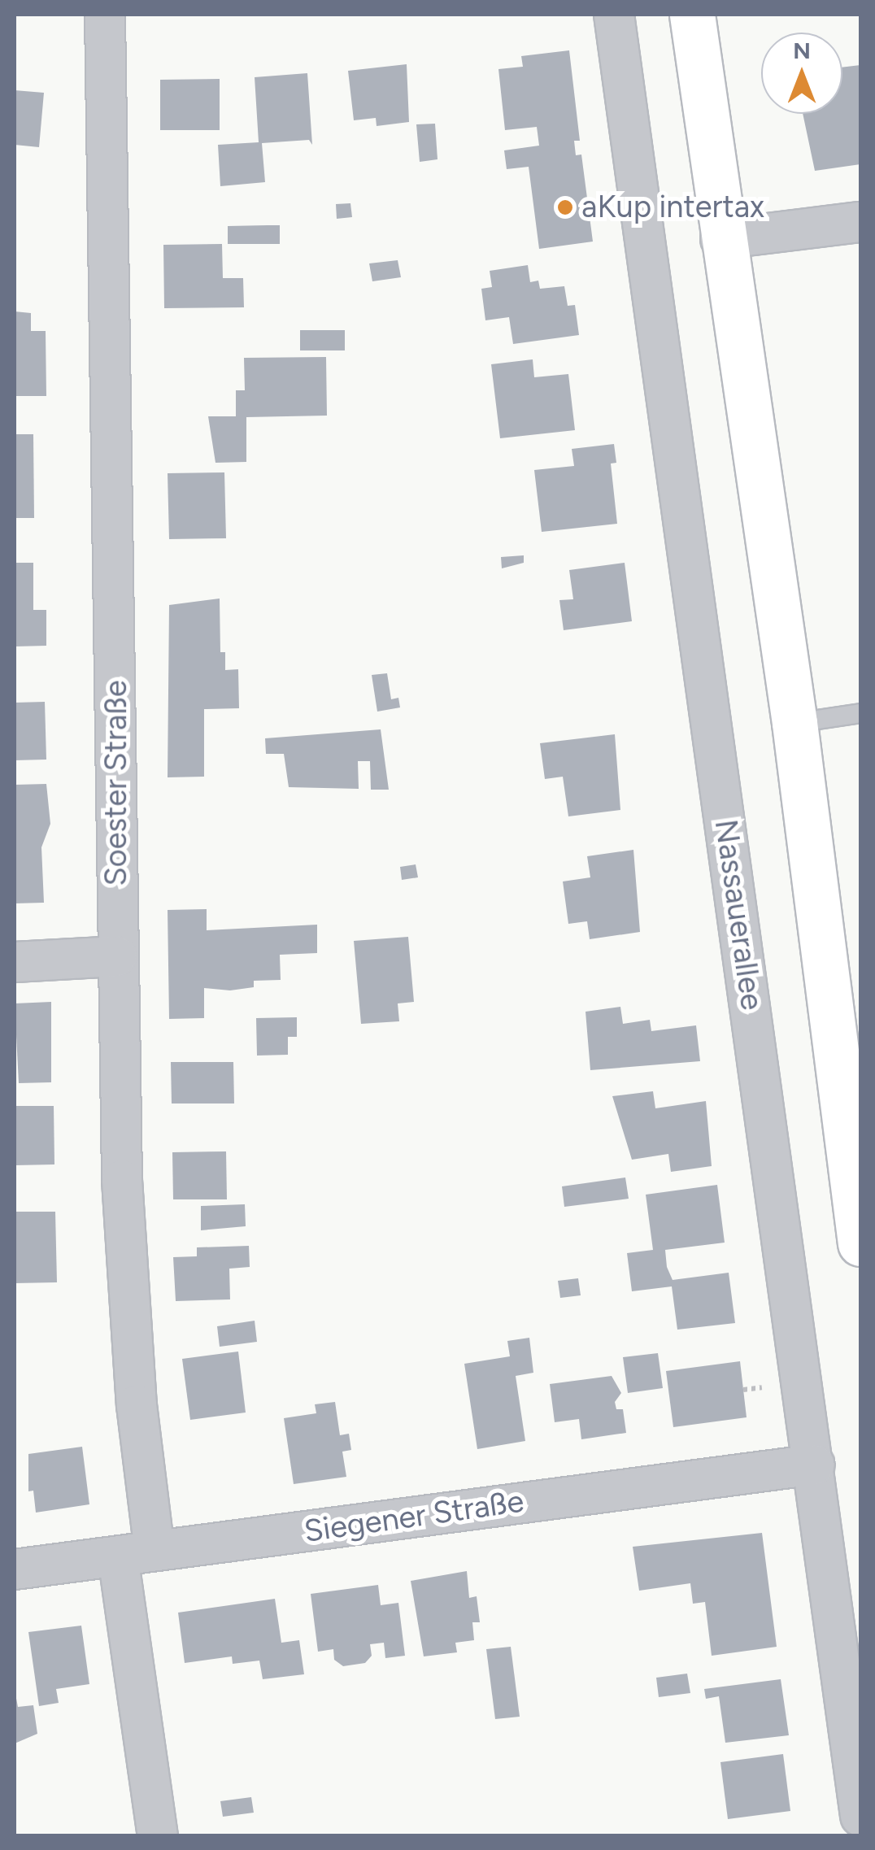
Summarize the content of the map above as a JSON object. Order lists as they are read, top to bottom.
{
  "streets": {
    "street": ["Soester Straße", "Nassauerallee", "Siegener Straße"]
  },
  "crossings": [
    ["Soester Straße", "Siegener Straße"],
    ["Nassauerallee", "Siegener Straße"]
  ],
  "places": ["aKup intertax"],
  "north": "top"
}
